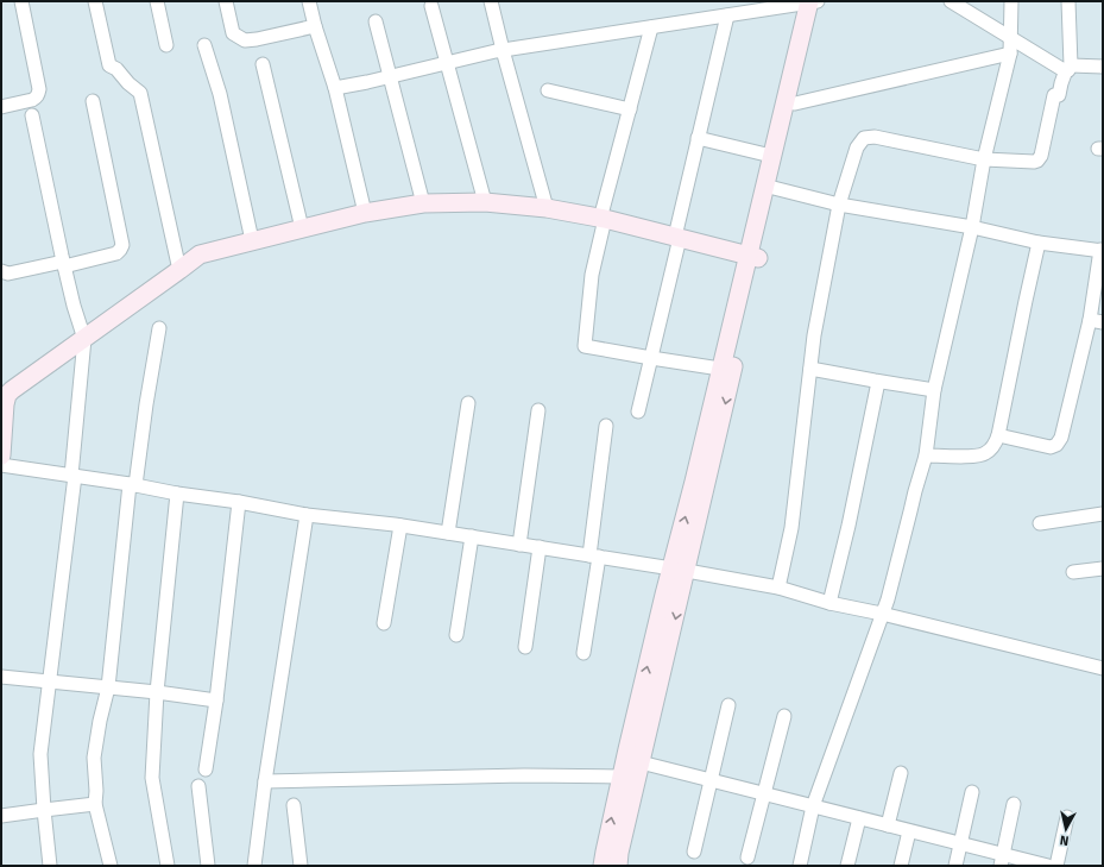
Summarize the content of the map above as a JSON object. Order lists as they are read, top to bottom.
{
  "north": "bottom"
}
